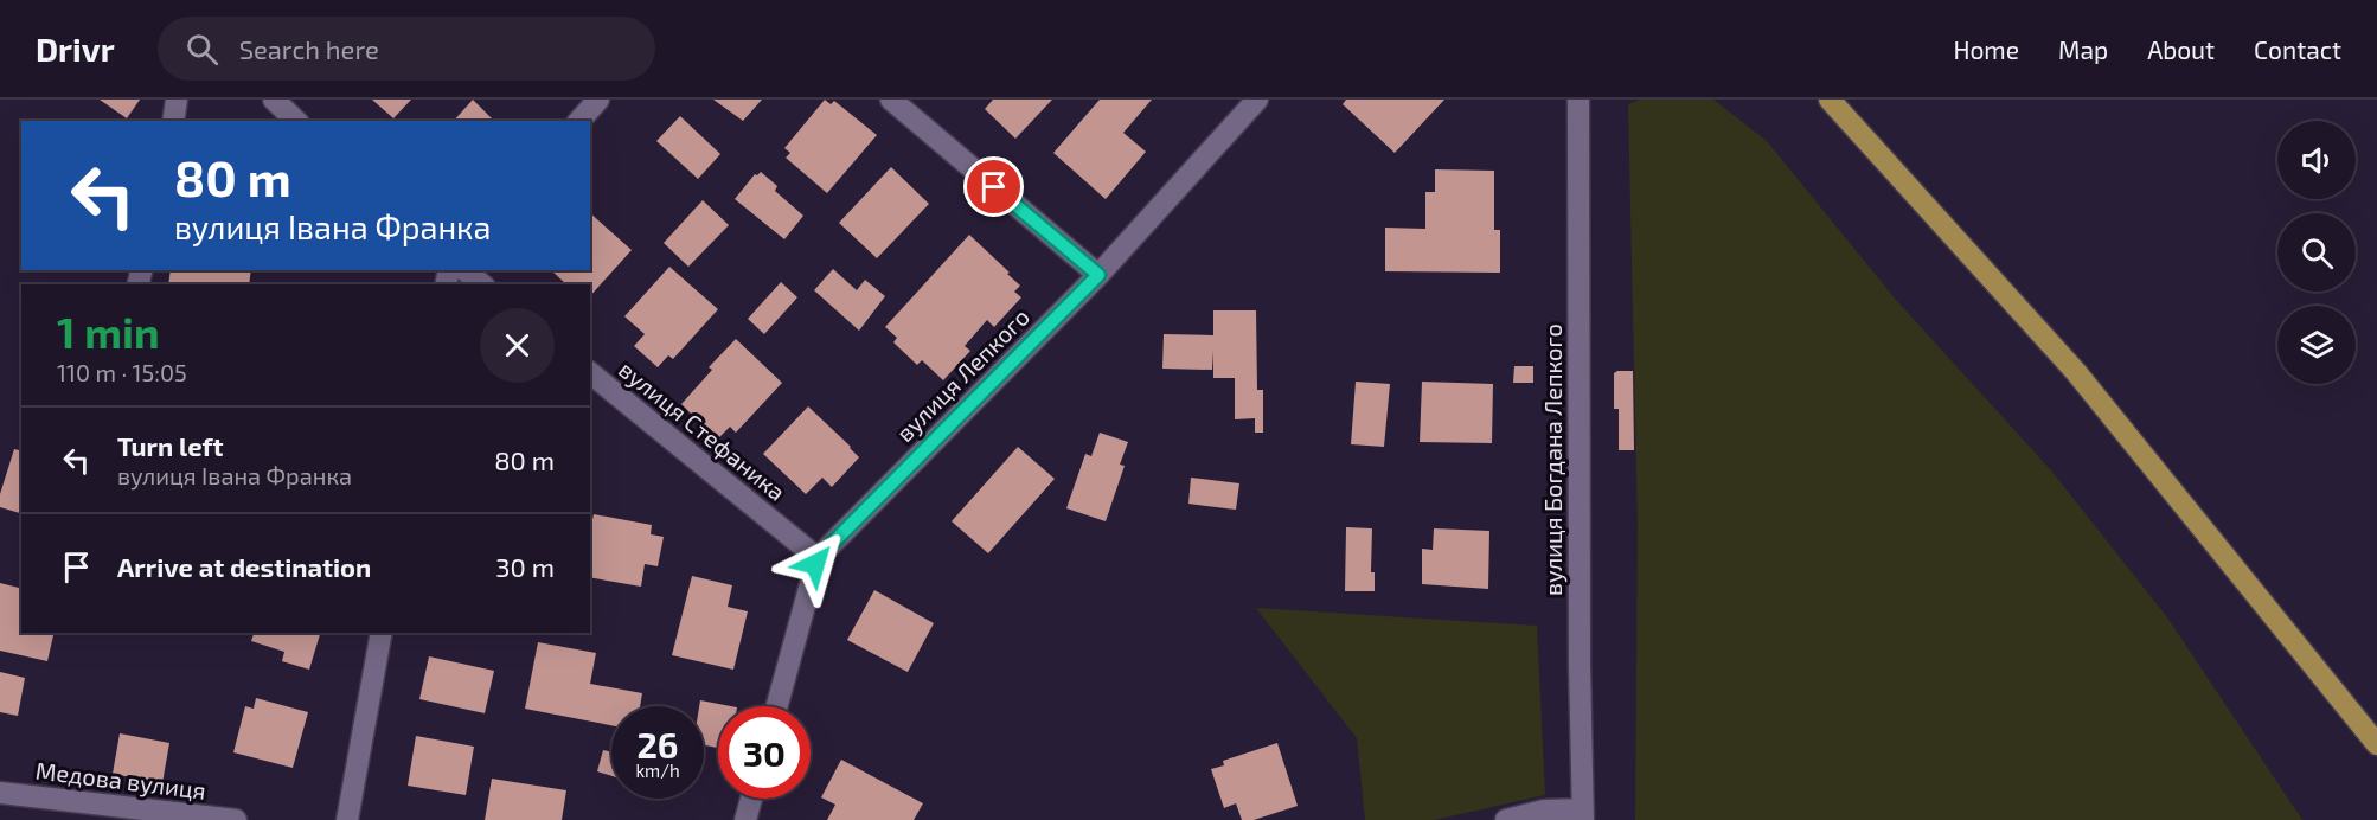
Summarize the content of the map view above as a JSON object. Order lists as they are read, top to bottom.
{
  "streets": {
    "street": [
      "вулиця Лепкого",
      "вулиця Стефаника",
      "вулиця Богдана Лепкого",
      "Медова вулиця"
    ]
  },
  "crossings": [
    ["вулиця Лепкого", "вулиця Стефаника"]
  ],
  "page": {
    "header": "Drivr",
    "search": "Search here",
    "nav": [
      "Home",
      "Map",
      "About",
      "Contact"
    ],
    "turn": ["80 m", "вулиця Івана Франка"],
    "heading": ["1 min", "110 m · 15:05"],
    "list": [
      {
        "name": "Turn left",
        "note": "вулиця Івана Франка",
        "value": "80 m"
      },
      {
        "name": "Arrive at destination",
        "value": "30 m"
      }
    ],
    "speed": "26 km/h",
    "limit": "30"
  }
}
